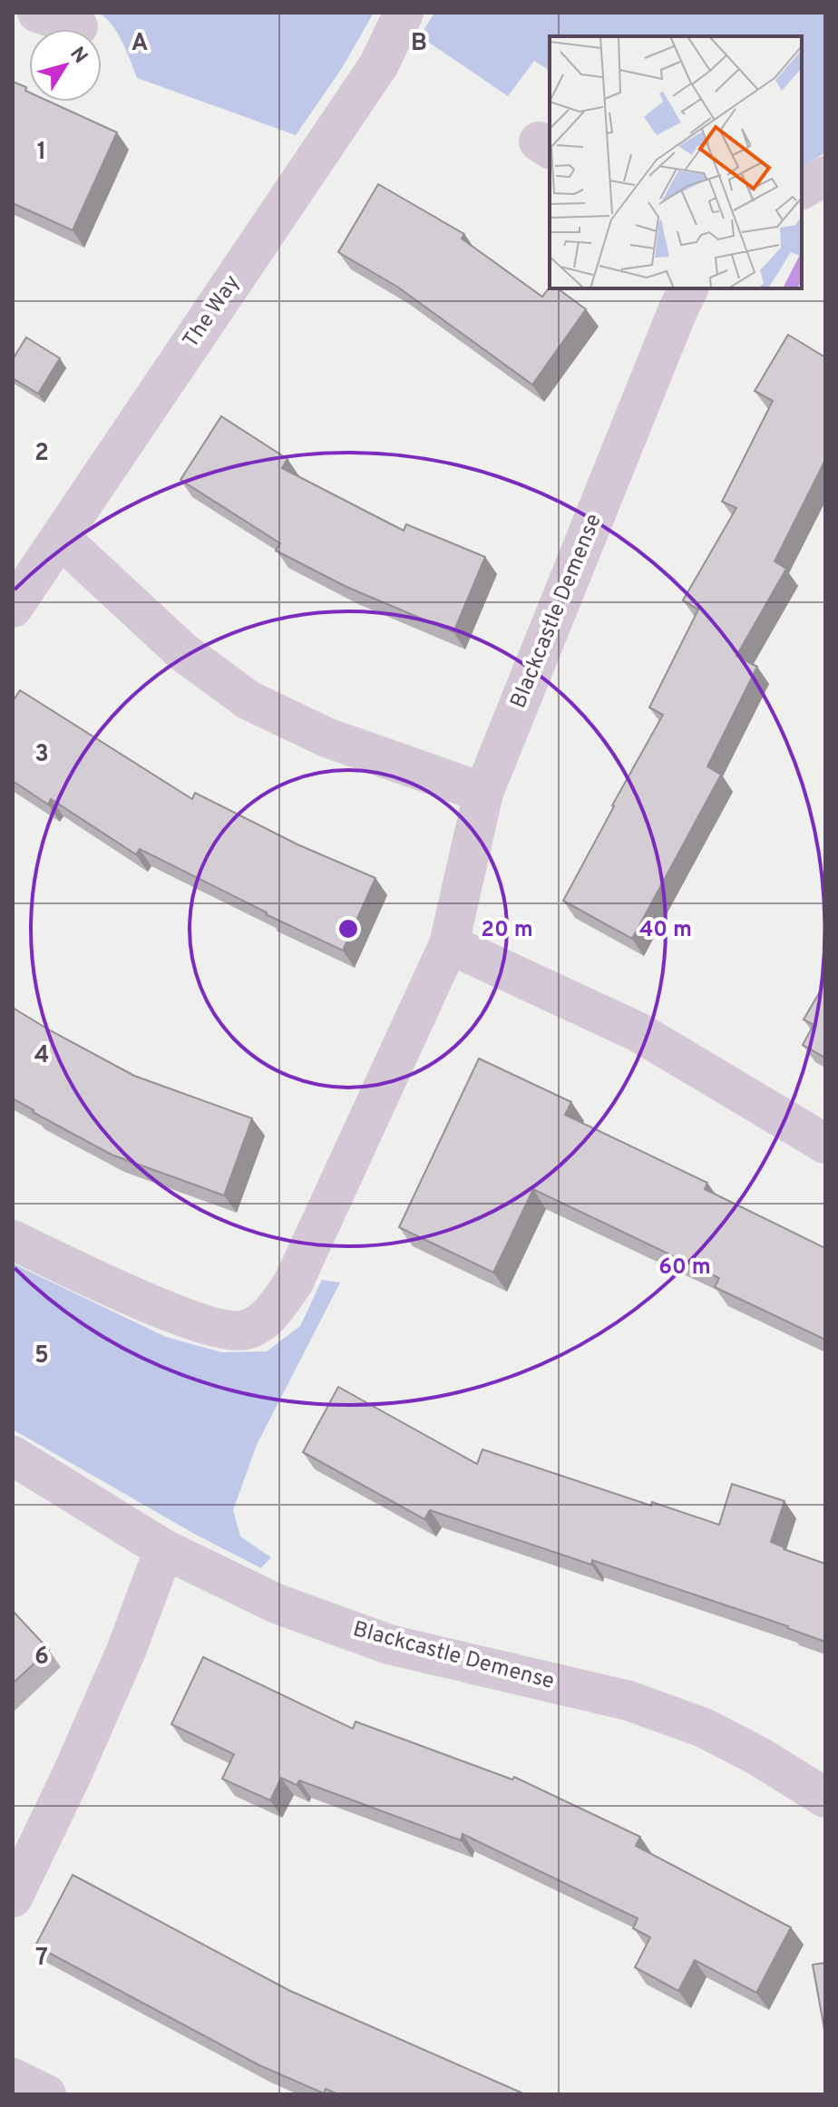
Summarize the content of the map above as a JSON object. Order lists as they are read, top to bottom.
{
  "streets": {
    "street": ["The Way", "Blackcastle Demense"]
  },
  "north": "top right",
  "grid": {
    "columns": ["A", "B"],
    "rows": [
      "1",
      "2",
      "3",
      "4",
      "5",
      "6",
      "7"
    ]
  },
  "rings": ["20 m", "40 m", "60 m"]
}
